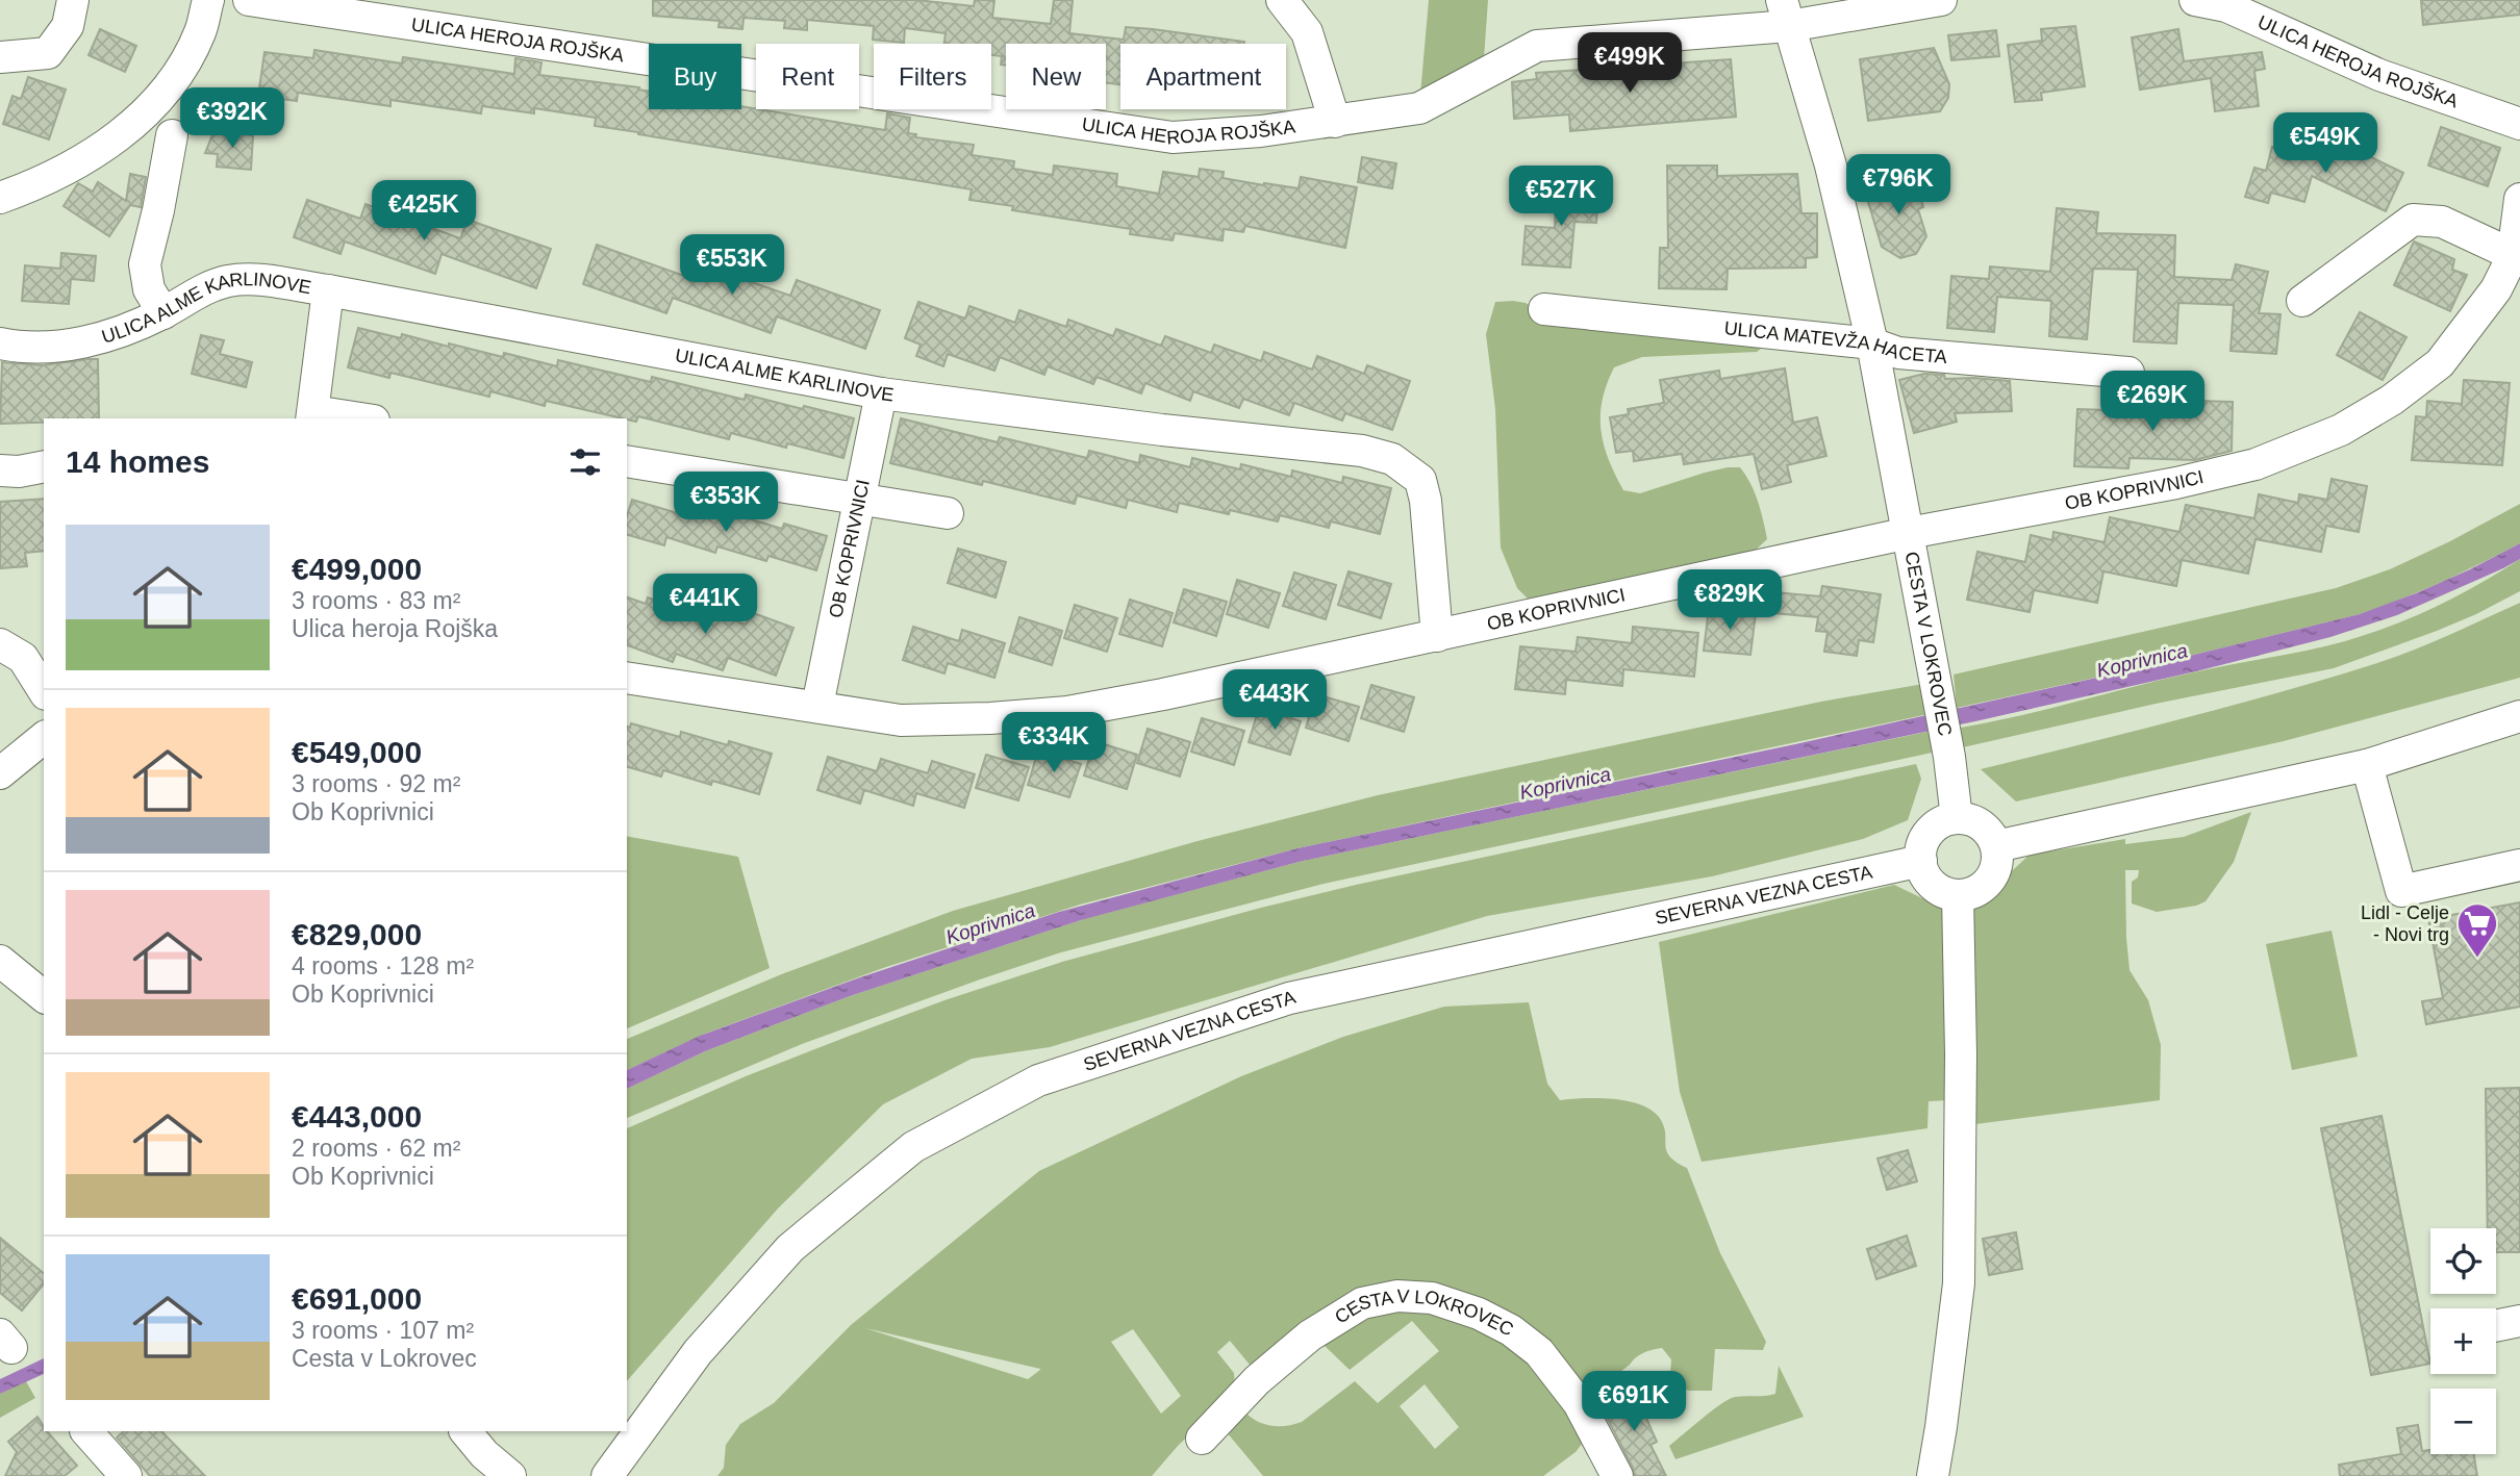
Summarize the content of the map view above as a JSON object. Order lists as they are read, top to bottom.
{
  "streets": {
    "street": [
      "ULICA HEROJA ROJŠKA",
      "ULICA ALME KARLINOVE",
      "ULICA MATEVŽA HACETA",
      "OB KOPRIVNICI",
      "CESTA V LOKROVEC",
      "SEVERNA VEZNA CESTA"
    ]
  },
  "crossings": [
    ["ULICA HEROJA ROJŠKA", "CESTA V LOKROVEC"],
    ["ULICA ALME KARLINOVE", "OB KOPRIVNICI"],
    ["ULICA MATEVŽA HACETA", "CESTA V LOKROVEC"],
    ["OB KOPRIVNICI", "CESTA V LOKROVEC"],
    ["CESTA V LOKROVEC", "SEVERNA VEZNA CESTA"]
  ],
  "water": ["Koprivnica"],
  "places": {
    "supermarket": ["Lidl - Celje - Novi trg"]
  },
  "page": {
    "price": [
      "€499K",
      "€392K",
      "€549K",
      "€796K",
      "€527K",
      "€425K",
      "€553K",
      "€269K",
      "€353K",
      "€829K",
      "€441K",
      "€443K",
      "€334K",
      "€691K"
    ],
    "chip": [
      "Buy",
      "Rent",
      "Filters",
      "New",
      "Apartment"
    ],
    "heading": "14 homes",
    "list": [
      {
        "name": "€499,000",
        "note": "3 rooms · 83 m² · Ulica heroja Rojška"
      },
      {
        "name": "€549,000",
        "note": "3 rooms · 92 m² · Ob Koprivnici"
      },
      {
        "name": "€829,000",
        "note": "4 rooms · 128 m² · Ob Koprivnici"
      },
      {
        "name": "€443,000",
        "note": "2 rooms · 62 m² · Ob Koprivnici"
      },
      {
        "name": "€691,000",
        "note": "3 rooms · 107 m² · Cesta v Lokrovec"
      }
    ],
    "map_buttons": ["+", "−"]
  }
}
